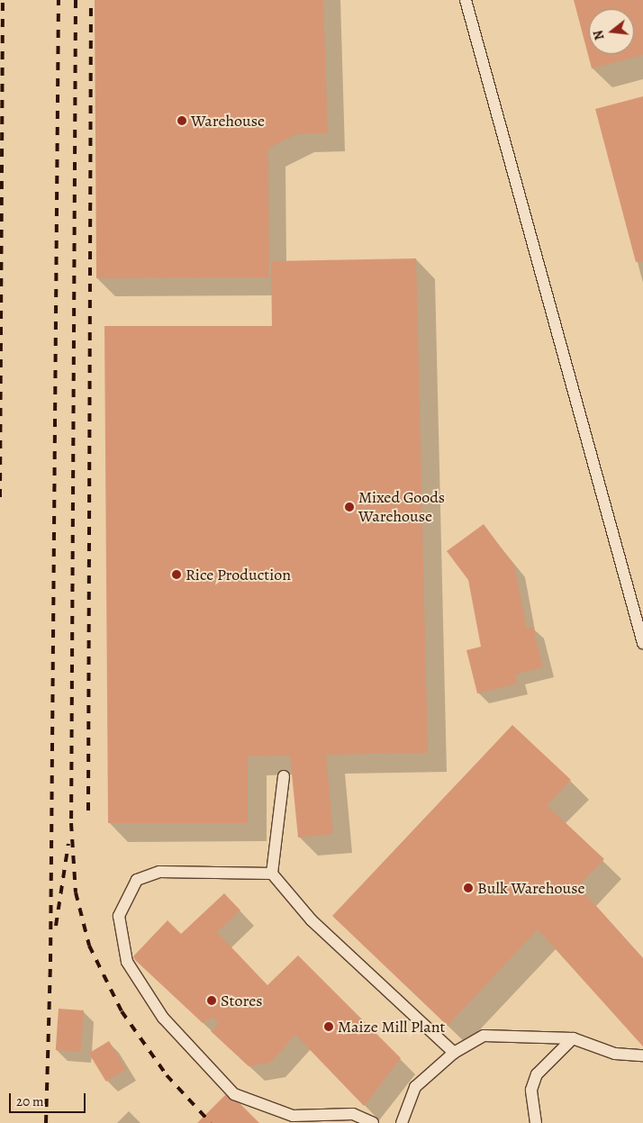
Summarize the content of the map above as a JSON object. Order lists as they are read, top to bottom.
{
  "places": [
    "Warehouse",
    "Mixed Goods Warehouse",
    "Rice Production",
    "Bulk Warehouse",
    "Stores",
    "Maize Mill Plant"
  ],
  "scale_bar": "20 m",
  "north": "left"
}
